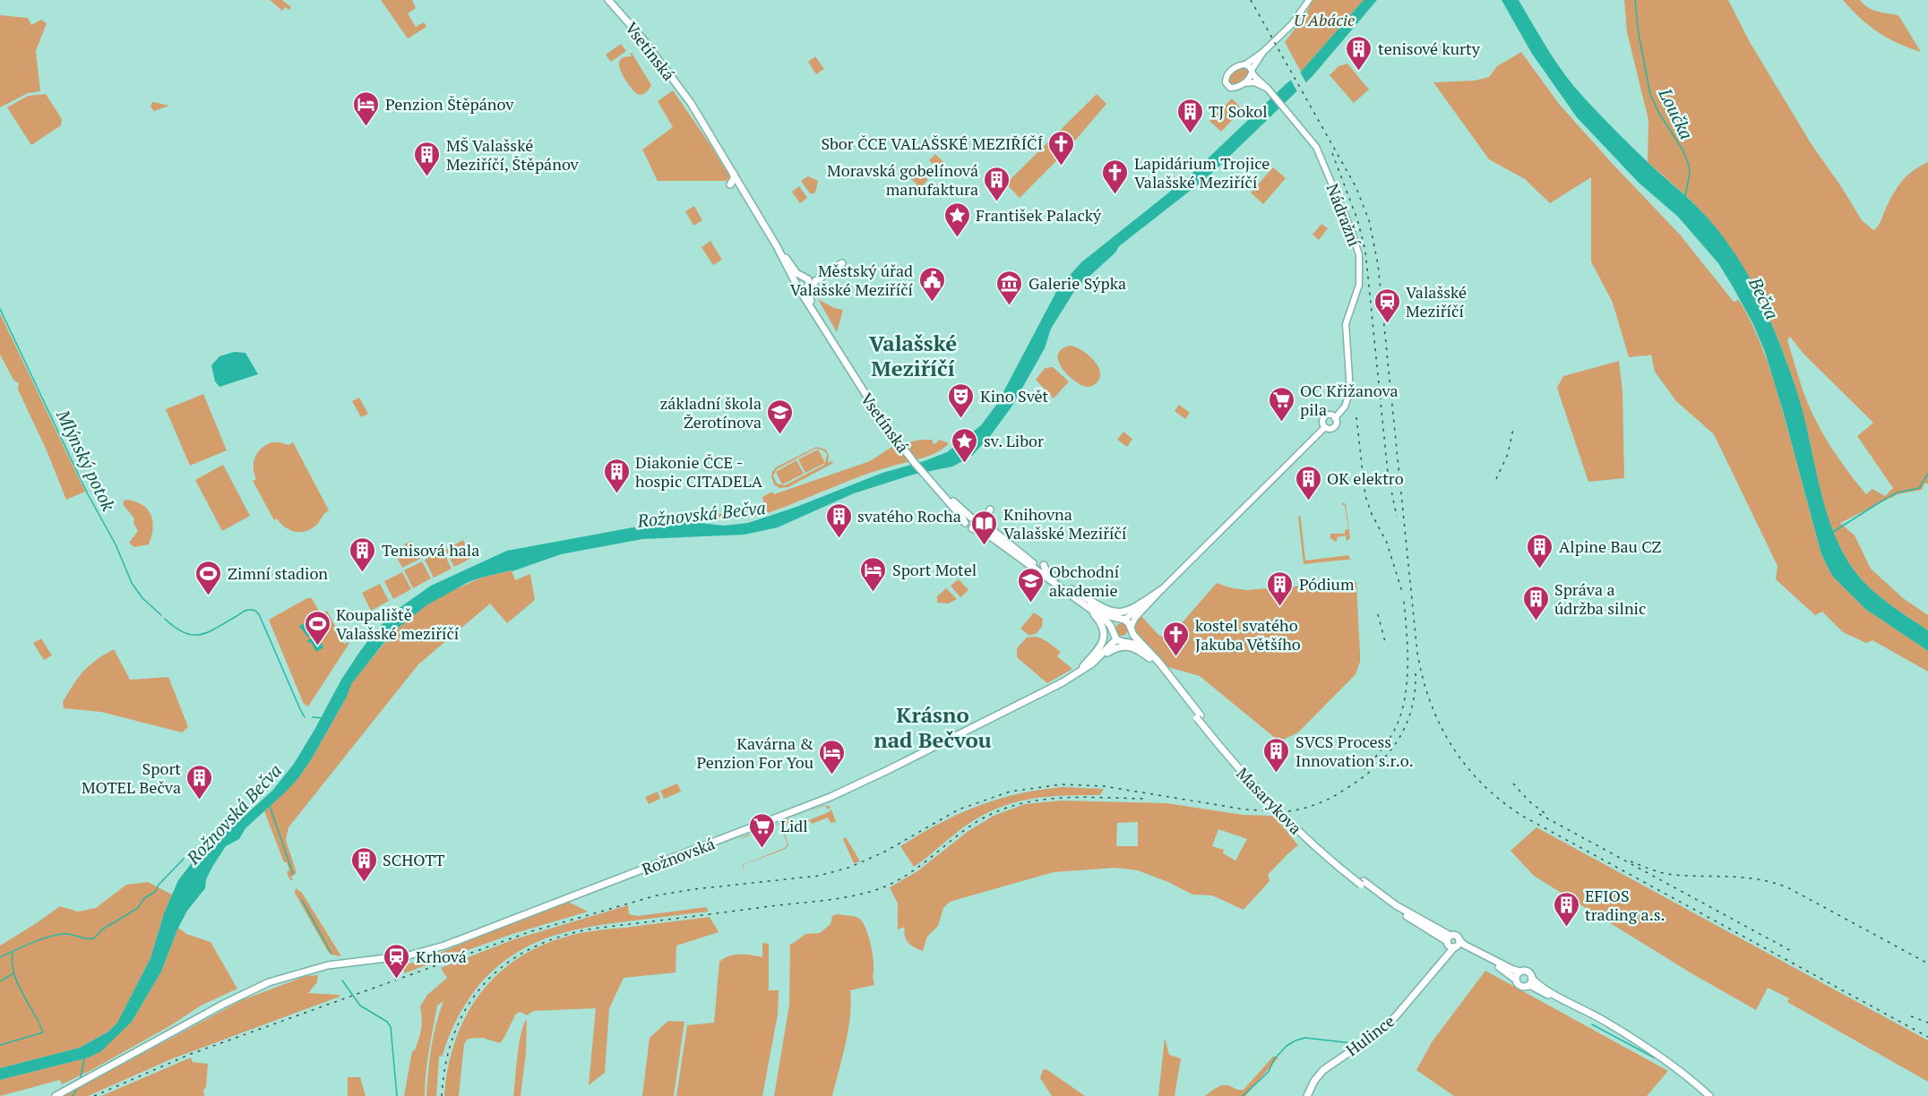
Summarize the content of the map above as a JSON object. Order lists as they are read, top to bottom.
{
  "streets": {
    "main road": [
      "Vsetínská",
      "Nádražní",
      "Masarykova",
      "Rožnovská",
      "Hulince"
    ]
  },
  "crossings": [
    ["Nádražní", "Masarykova"],
    ["Nádražní", "Rožnovská"],
    ["Masarykova", "Rožnovská"],
    ["Masarykova", "Hulince"]
  ],
  "districts": ["Valašské Meziříčí", "Krásno nad Bečvou"],
  "water": [
    "Loučka",
    "Bečva",
    "Mlýnský potok",
    "Rožnovská Bečva"
  ],
  "parks": ["U Abácie"],
  "places": {
    "building": [
      "tenisové kurty",
      "TJ Sokol",
      "MŠ Valašské Meziříčí, Štěpánov",
      "Moravská gobelínová manufaktura",
      "Diakonie ČCE - hospic CITADELA",
      "OK elektro",
      "svatého Rocha",
      "Alpine Bau CZ",
      "Tenisová hala",
      "Pódium",
      "Správa a údržba silnic",
      "SVCS Process Innovation s.r.o.",
      "Sport MOTEL Bečva",
      "SCHOTT",
      "EFIOS trading a.s."
    ],
    "hotel": ["Penzion Štěpánov", "Sport Motel", "Kavárna & Penzion For You"],
    "church": ["Sbor ČCE VALAŠSKÉ MEZIŘÍČÍ", "Lapidárium Trojice Valašské Meziříčí", "kostel svatého Jakuba Většího"],
    "place": ["František Palacký", "sv. Libor"],
    "public building": ["Městský úřad Valašské Meziříčí"],
    "museum": ["Galerie Sýpka"],
    "station": ["Valašské Meziříčí", "Krhová"],
    "theatre": ["Kino Svět"],
    "supermarket": ["OC Křižanova pila", "Lidl"],
    "school or university": ["základní škola Žerotínova", "Obchodní akademie"],
    "library": ["Knihovna Valašské Meziříčí"],
    "sports": ["Zimní stadion", "Koupaliště Valašské meziříčí"]
  }
}
